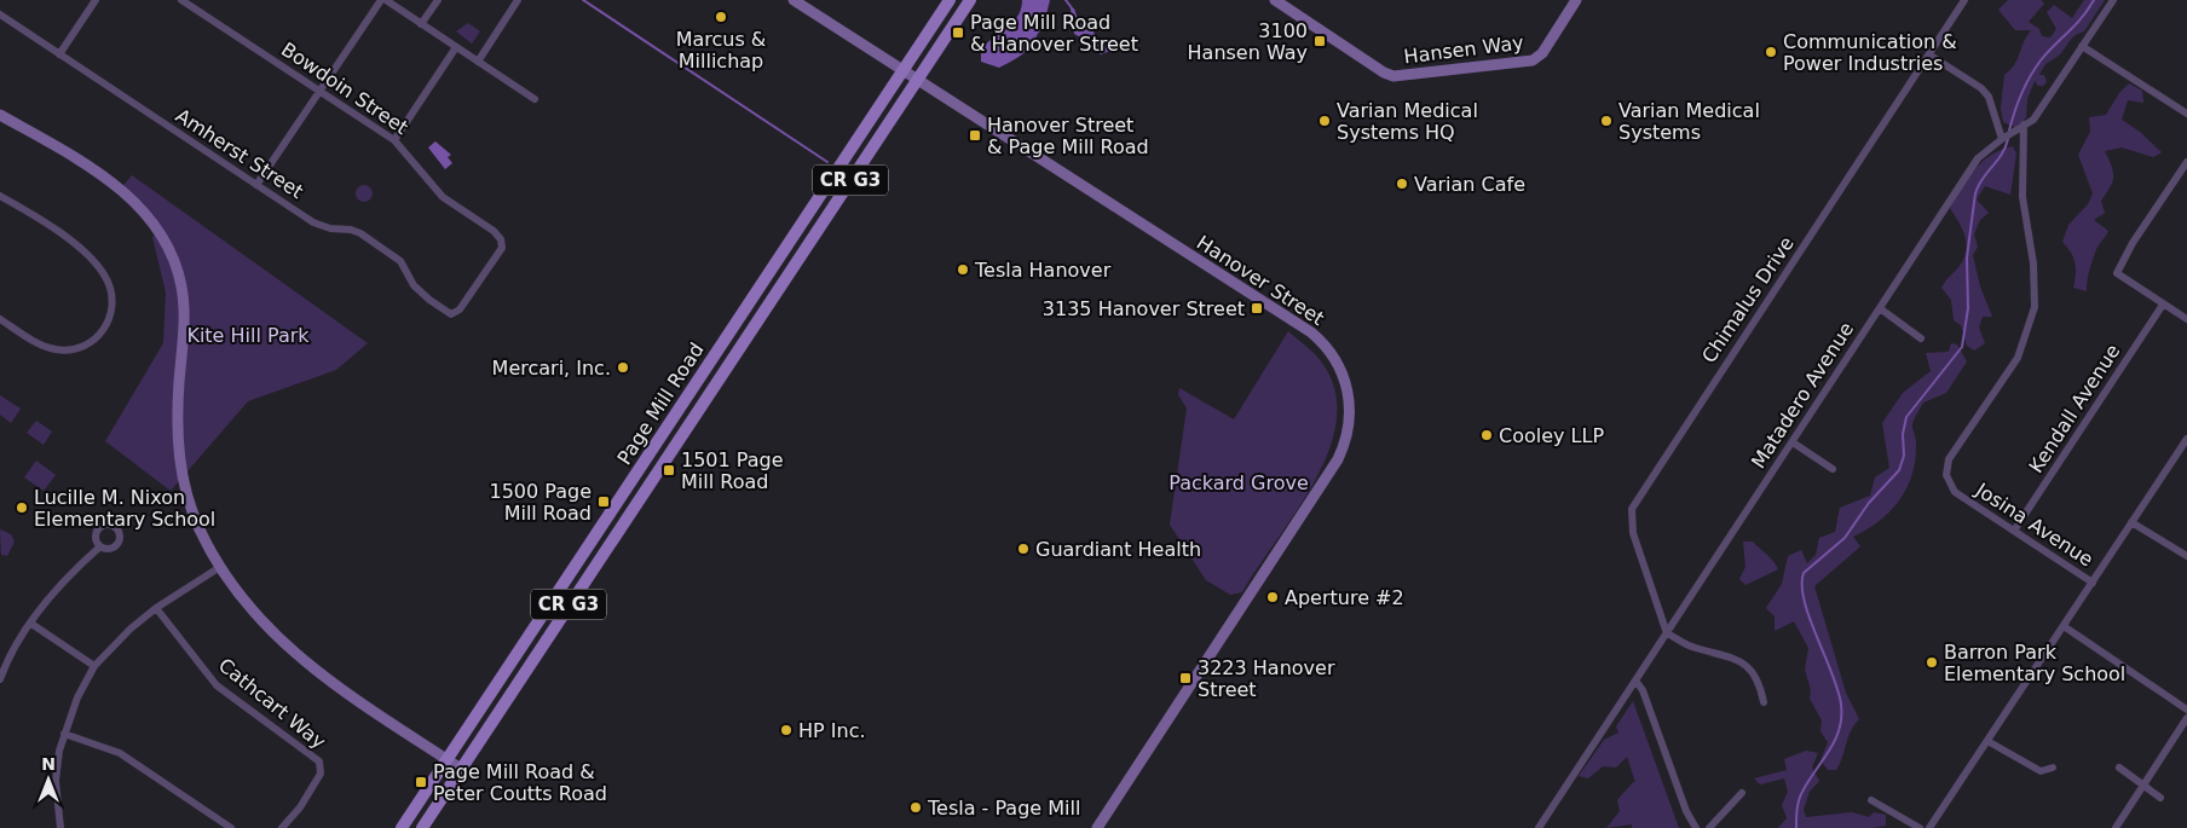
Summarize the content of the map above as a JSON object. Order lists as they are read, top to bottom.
{
  "streets": {
    "main road": ["CR G3", "Page Mill Road"],
    "street": [
      "Hansen Way",
      "Bowdoin Street",
      "Amherst Street",
      "Hanover Street",
      "Chimalus Drive",
      "Matadero Avenue",
      "Kendall Avenue",
      "Josina Avenue",
      "Cathcart Way"
    ]
  },
  "crossings": [
    ["Bowdoin Street", "Amherst Street"],
    ["Hanover Street", "Page Mill Road"],
    ["Chimalus Drive", "Matadero Avenue"],
    ["Matadero Avenue", "Josina Avenue"],
    ["Kendall Avenue", "Josina Avenue"]
  ],
  "parks": ["Kite Hill Park", "Packard Grove"],
  "places": {
    "other": [
      "Marcus & Millichap",
      "Communication & Power Industries",
      "Varian Medical Systems HQ",
      "Varian Medical Systems",
      "Varian Cafe",
      "Tesla Hanover",
      "Mercari, Inc.",
      "Cooley LLP",
      "Lucille M. Nixon Elementary School",
      "Guardiant Health",
      "Aperture #2",
      "Barron Park Elementary School",
      "HP Inc.",
      "Tesla - Page Mill"
    ],
    "transit": [
      "Page Mill Road & Hanover Street",
      "3100 Hansen Way",
      "Hanover Street & Page Mill Road",
      "3135 Hanover Street",
      "1501 Page Mill Road",
      "1500 Page Mill Road",
      "3223 Hanover Street",
      "Page Mill Road & Peter Coutts Road"
    ]
  },
  "north": "top"
}
